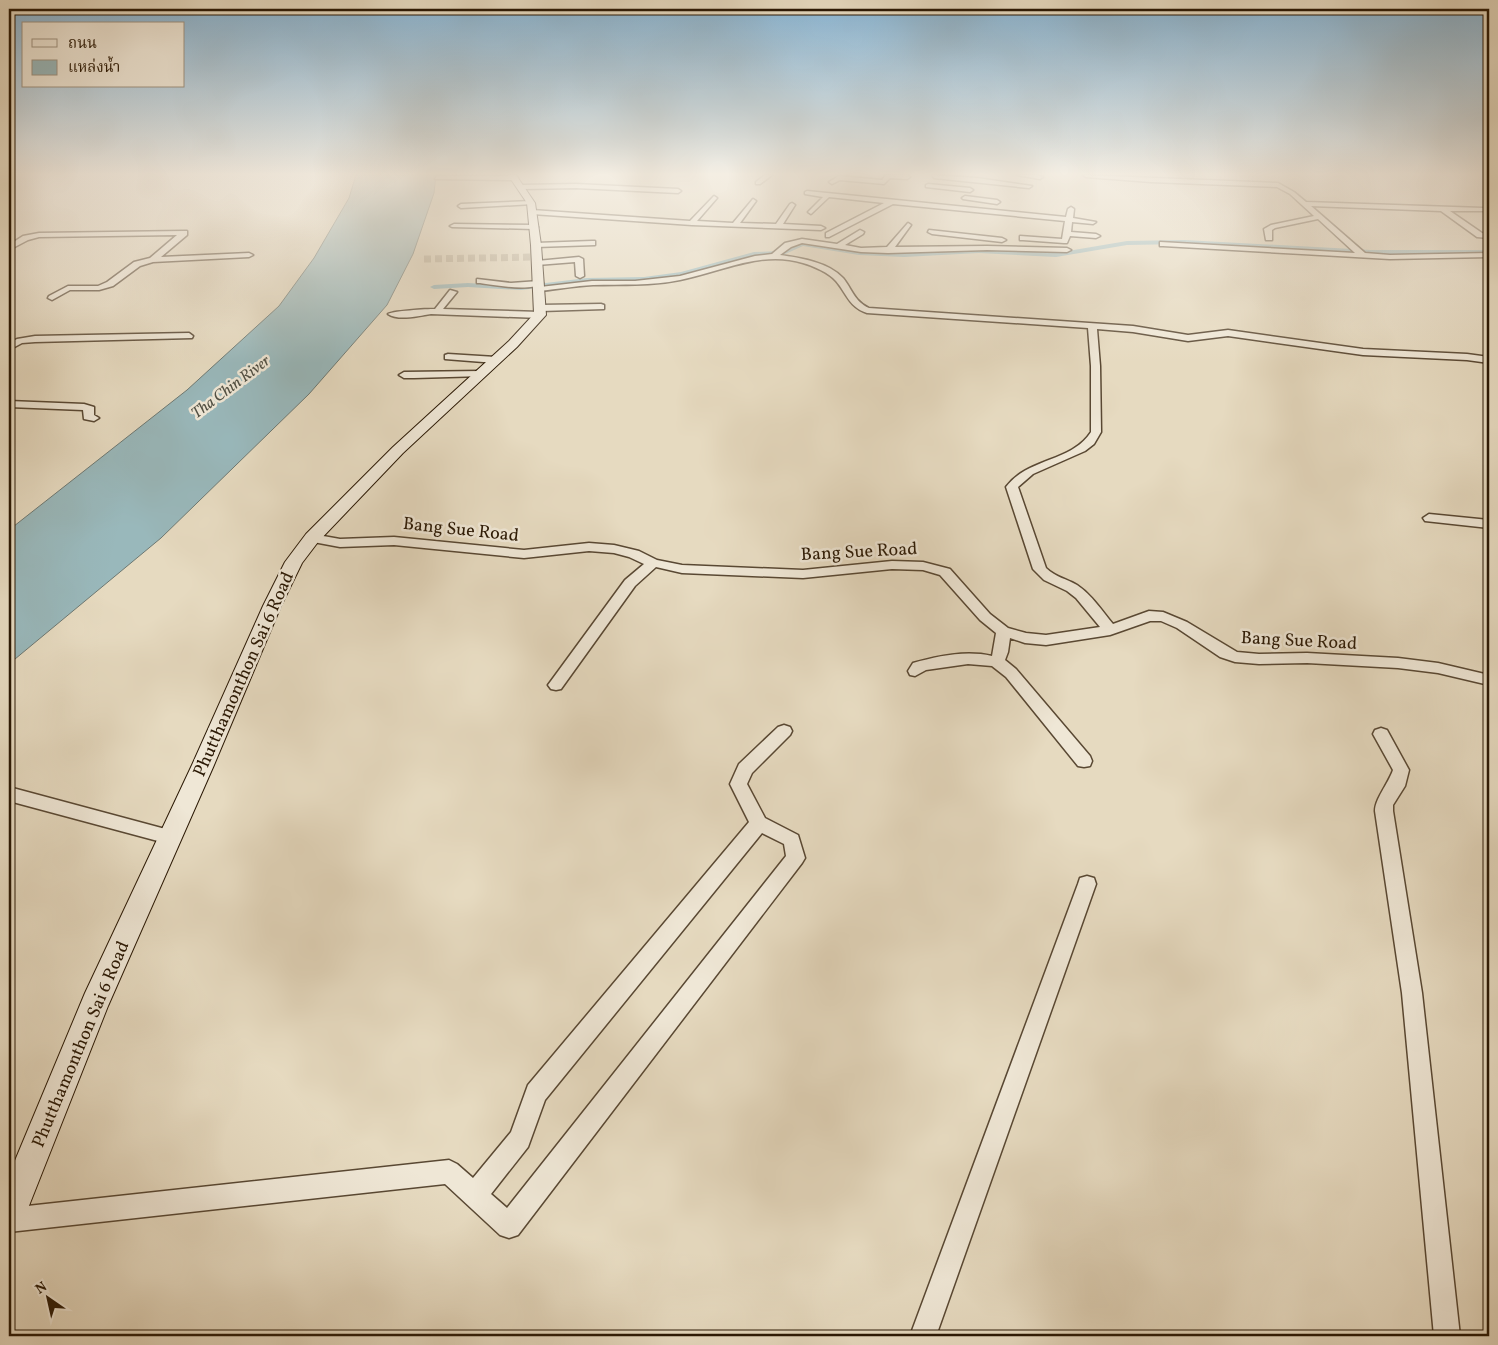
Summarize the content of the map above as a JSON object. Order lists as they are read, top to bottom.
{
  "streets": {
    "main road": ["Phutthamonthon Sai 6 Road"],
    "street": ["Bang Sue Road"]
  },
  "crossings": [
    ["Bang Sue Road", "Phutthamonthon Sai 6 Road"]
  ],
  "water": ["Tha Chin River"],
  "legend": ["ถนน", "แหล่งน้ำ"],
  "north": "top left"
}
